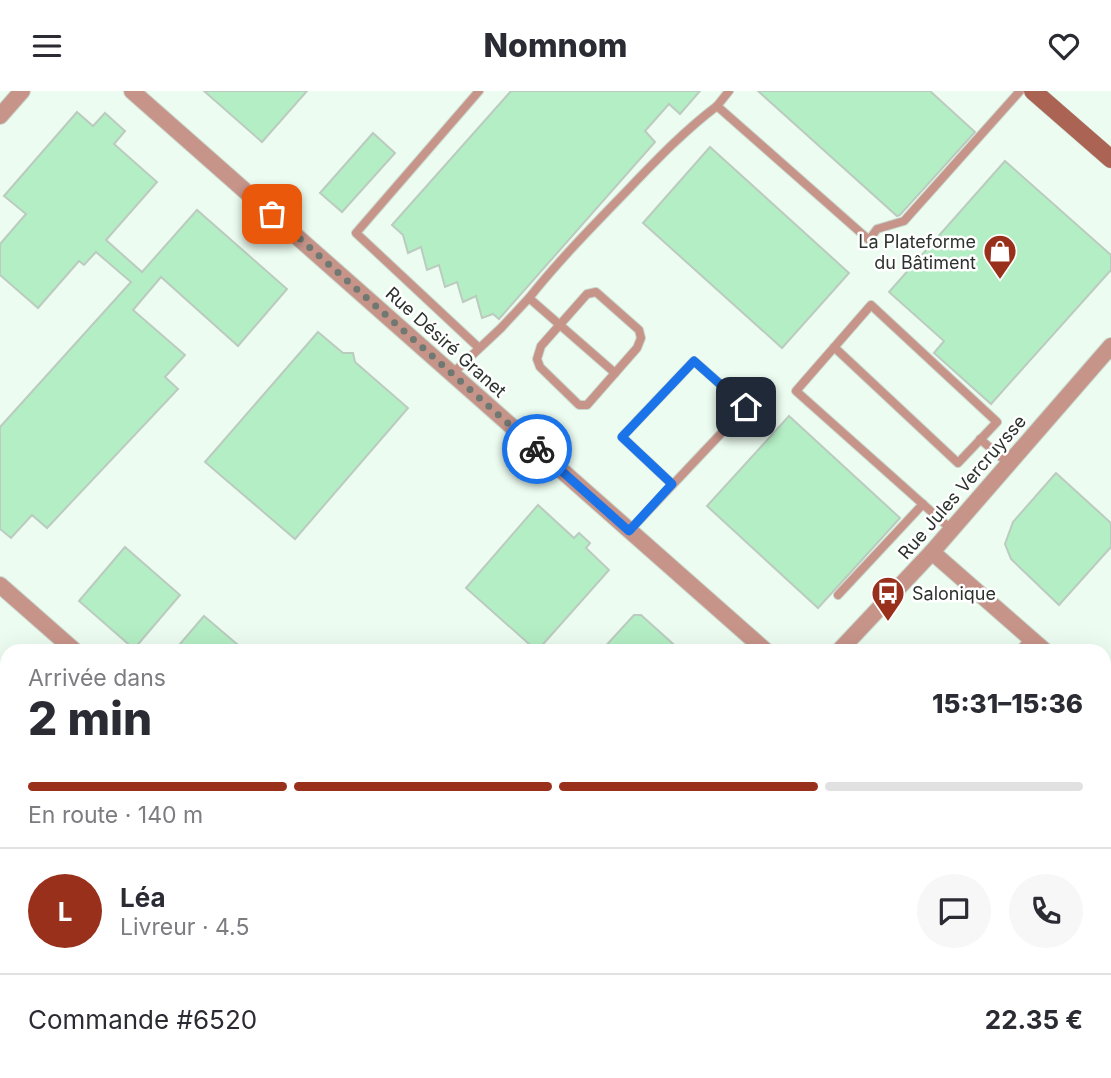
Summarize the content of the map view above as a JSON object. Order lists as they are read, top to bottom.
{
  "streets": {
    "street": ["Rue Désiré Granet", "Rue Jules Vercruysse"]
  },
  "places": {
    "shop": ["La Plateforme du Bâtiment"],
    "bus stop": ["Salonique"]
  },
  "page": {
    "header": "Nomnom",
    "heading": ["2 min", "Arrivée dans", "15:31–15:36"],
    "panel": [
      "Léa",
      "Livreur · 4.5",
      "Commande #6520",
      "22.35 €"
    ],
    "bar": "En route · 140 m",
    "round": "L"
  }
}
